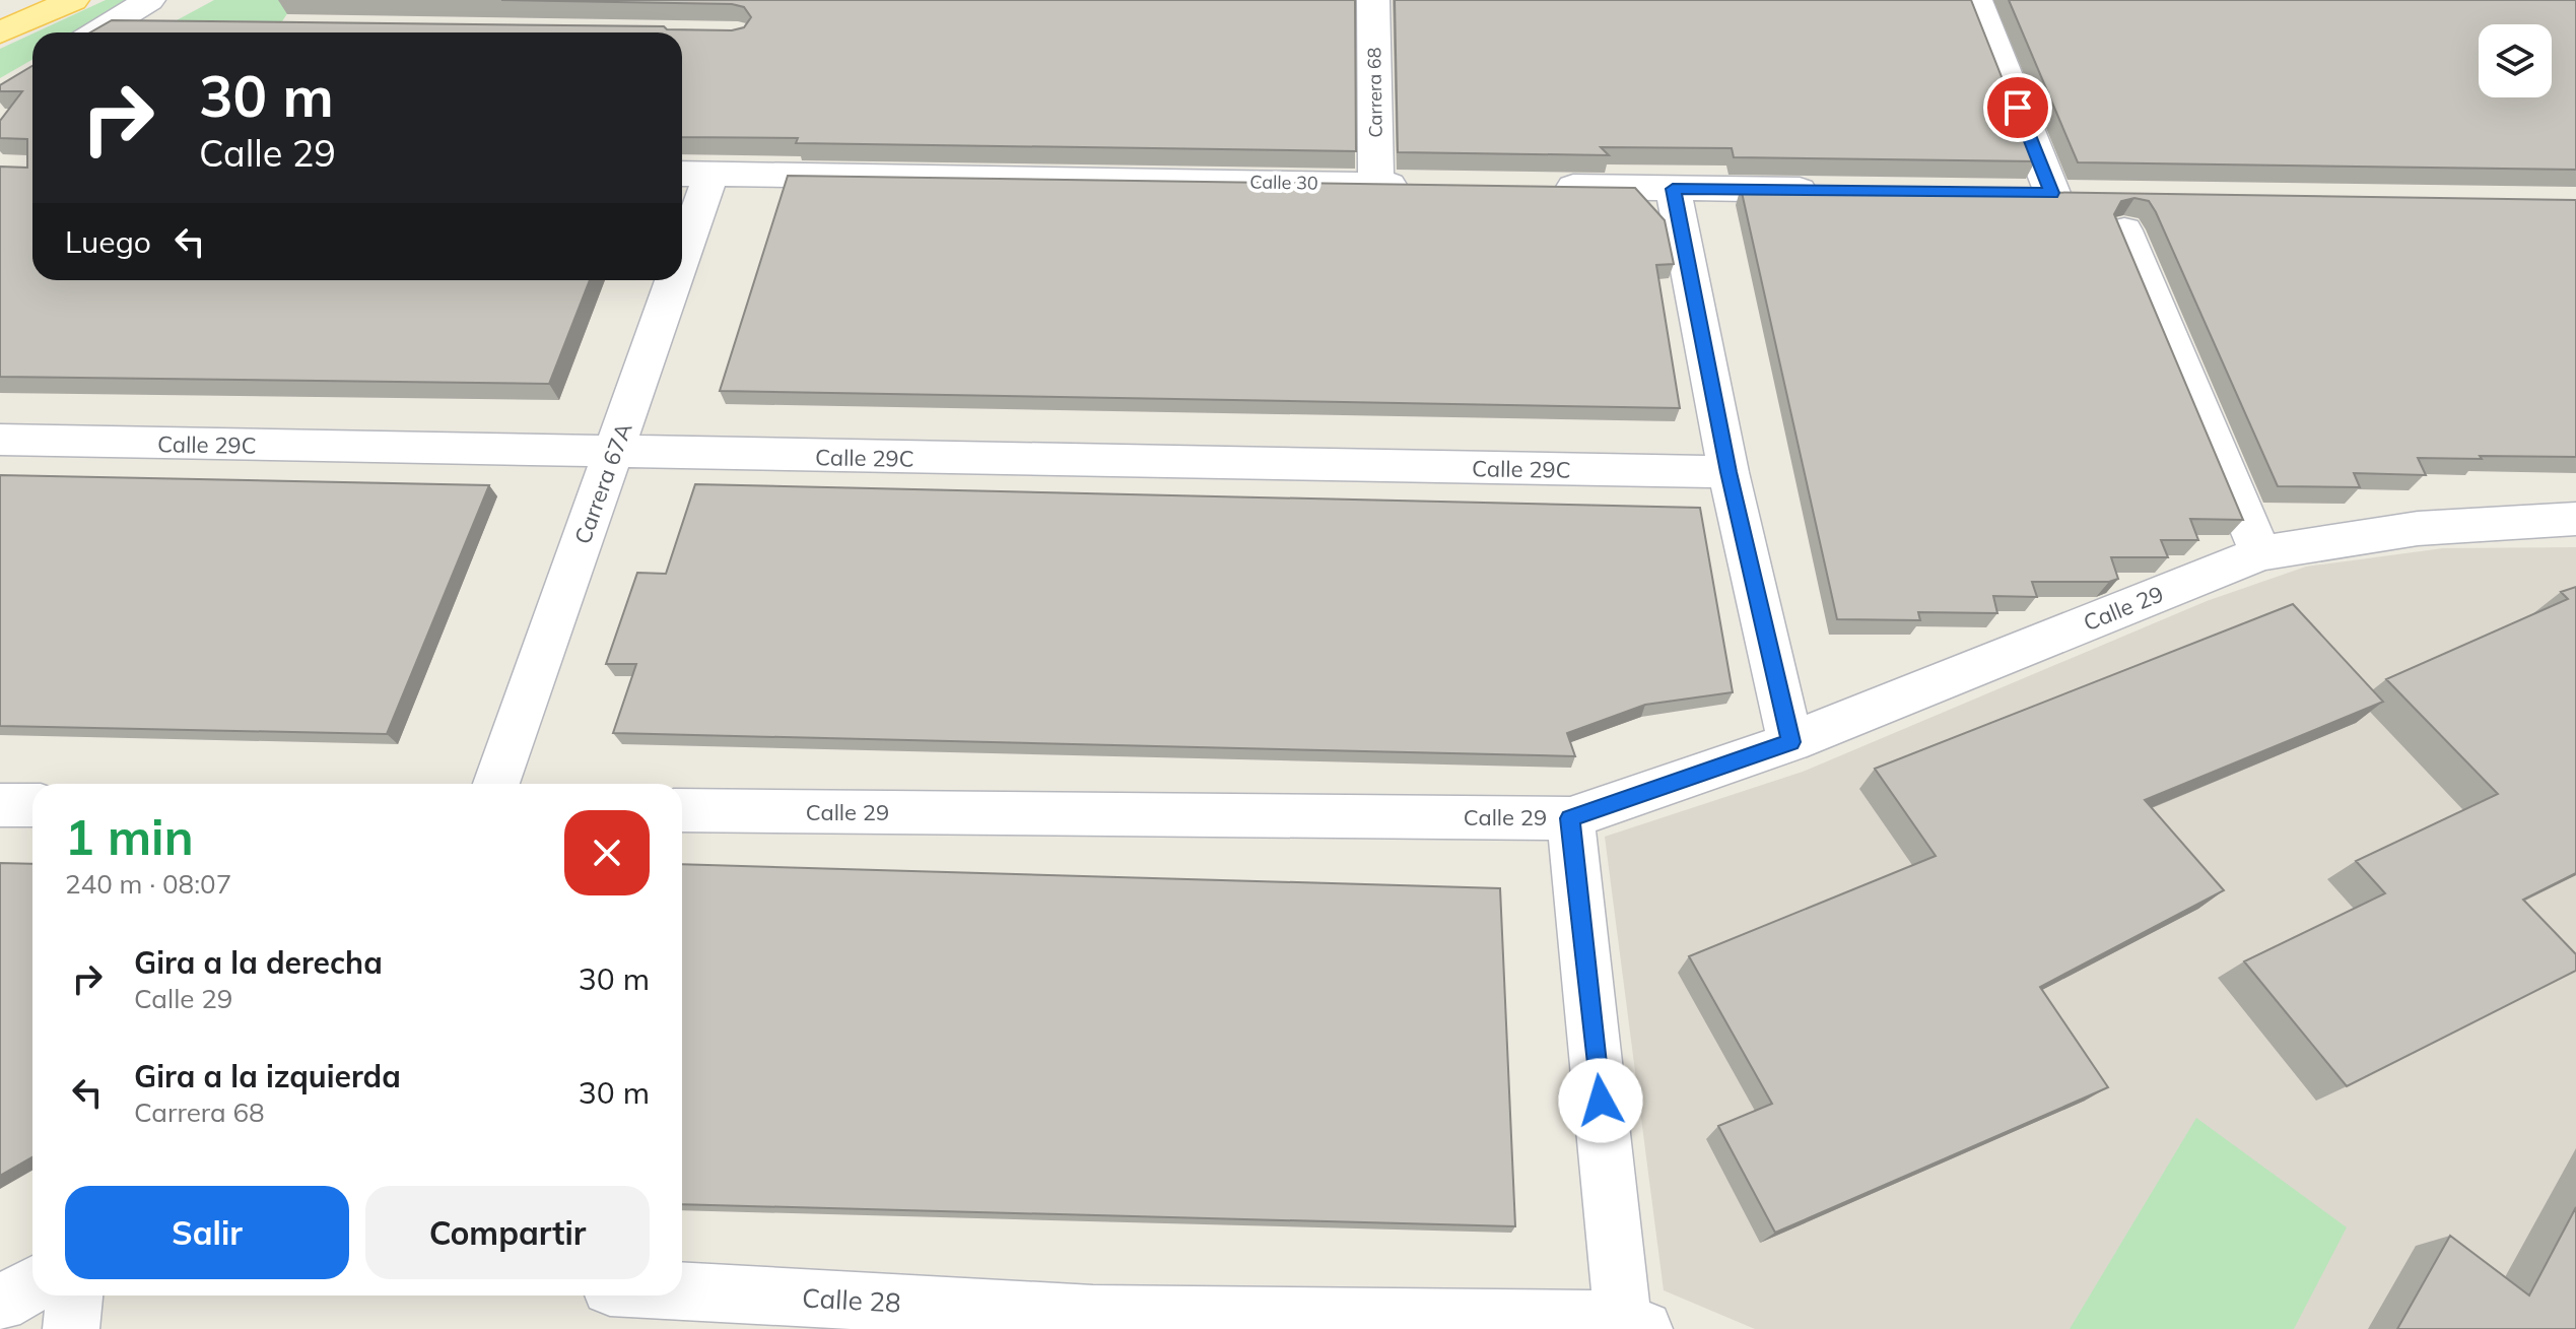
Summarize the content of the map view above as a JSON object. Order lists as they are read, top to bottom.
{
  "streets": {
    "street": [
      "Carrera 68",
      "Calle 30",
      "Calle 29C",
      "Carrera 67A",
      "Calle 29",
      "Calle 28"
    ]
  },
  "crossings": [
    ["Carrera 68", "Calle 30"],
    ["Calle 30", "Carrera 67A"],
    ["Calle 29C", "Carrera 67A"]
  ],
  "page": {
    "turn": ["30 m", "Calle 29"],
    "then": "Luego",
    "heading": ["1 min", "240 m · 08:07"],
    "list": [
      {
        "name": "Gira a la derecha",
        "note": "Calle 29",
        "value": "30 m"
      },
      {
        "name": "Gira a la izquierda",
        "note": "Carrera 68",
        "value": "30 m"
      }
    ],
    "buttons": ["Salir", "Compartir"]
  }
}
